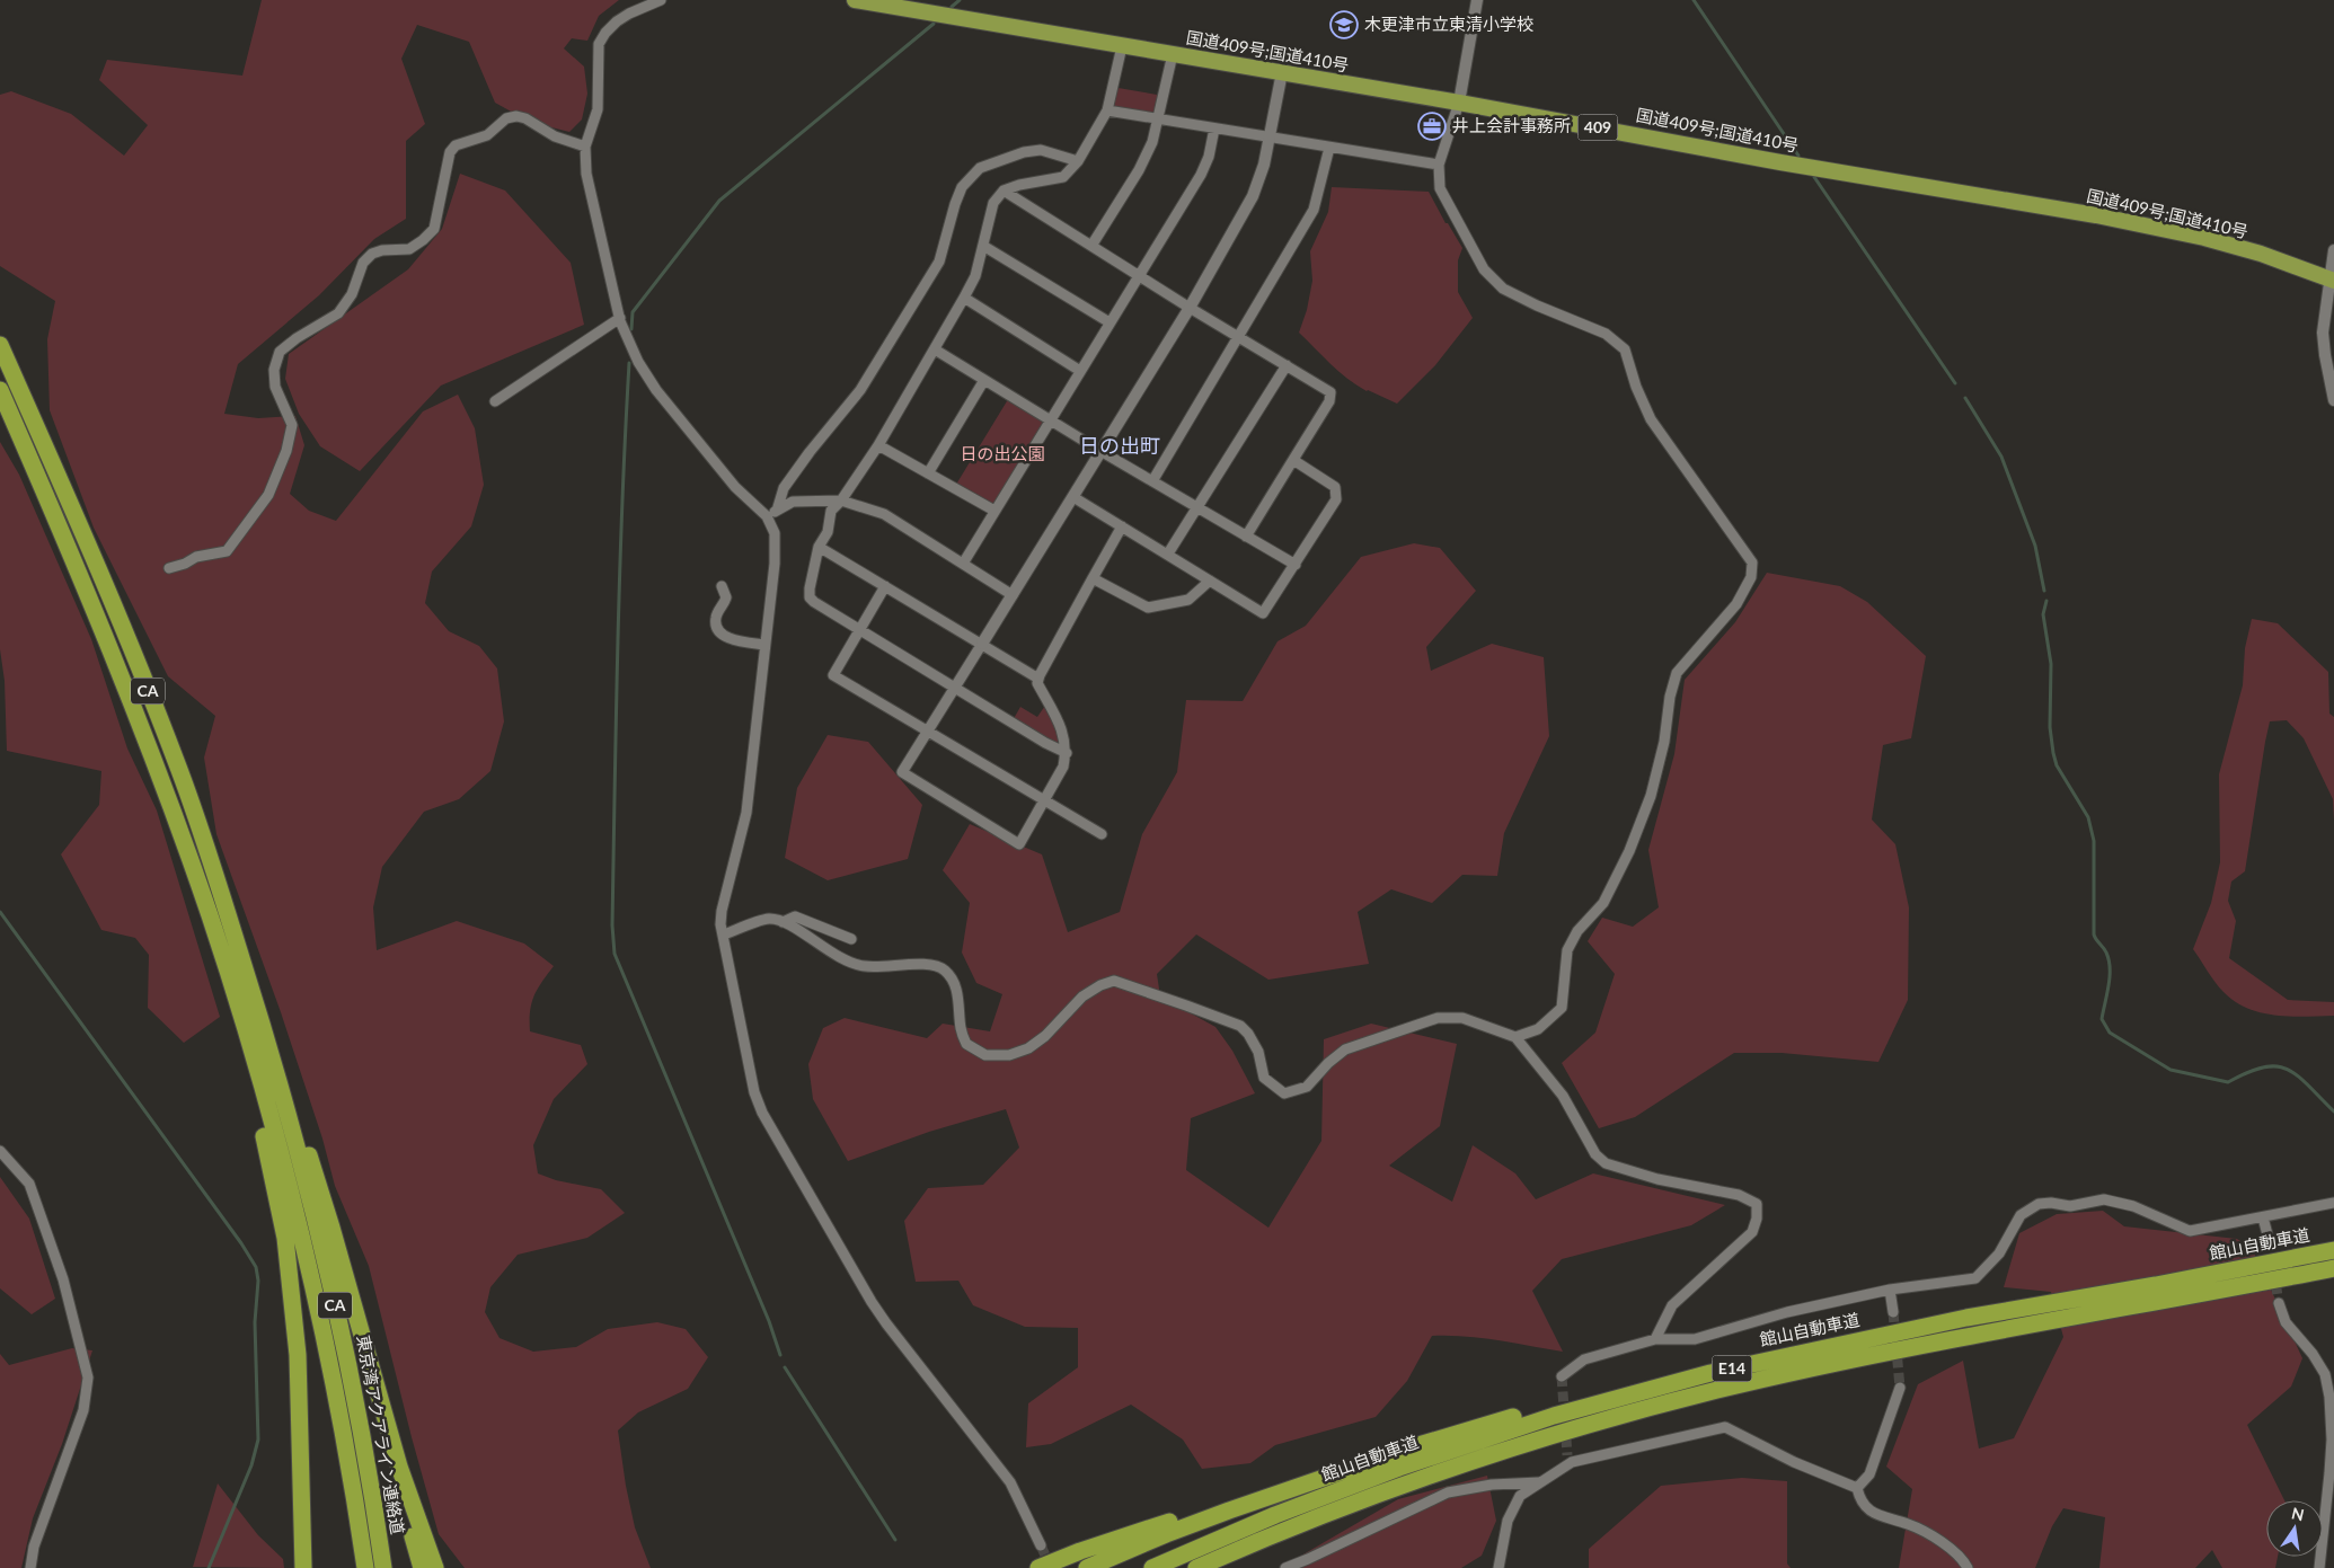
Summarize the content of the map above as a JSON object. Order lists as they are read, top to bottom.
{
  "streets": {
    "highway": [
      "国道409号;国道410号",
      "409",
      "CA",
      "館山自動車道",
      "E14",
      "東京湾アクアライン連絡道"
    ]
  },
  "crossings": [
    ["CA", "東京湾アクアライン連絡道"]
  ],
  "districts": ["日の出町"],
  "parks": ["日の出公園"],
  "places": {
    "school or university": ["木更津市立東清小学校"],
    "office": ["井上会計事務所"]
  },
  "north": "top"
}
